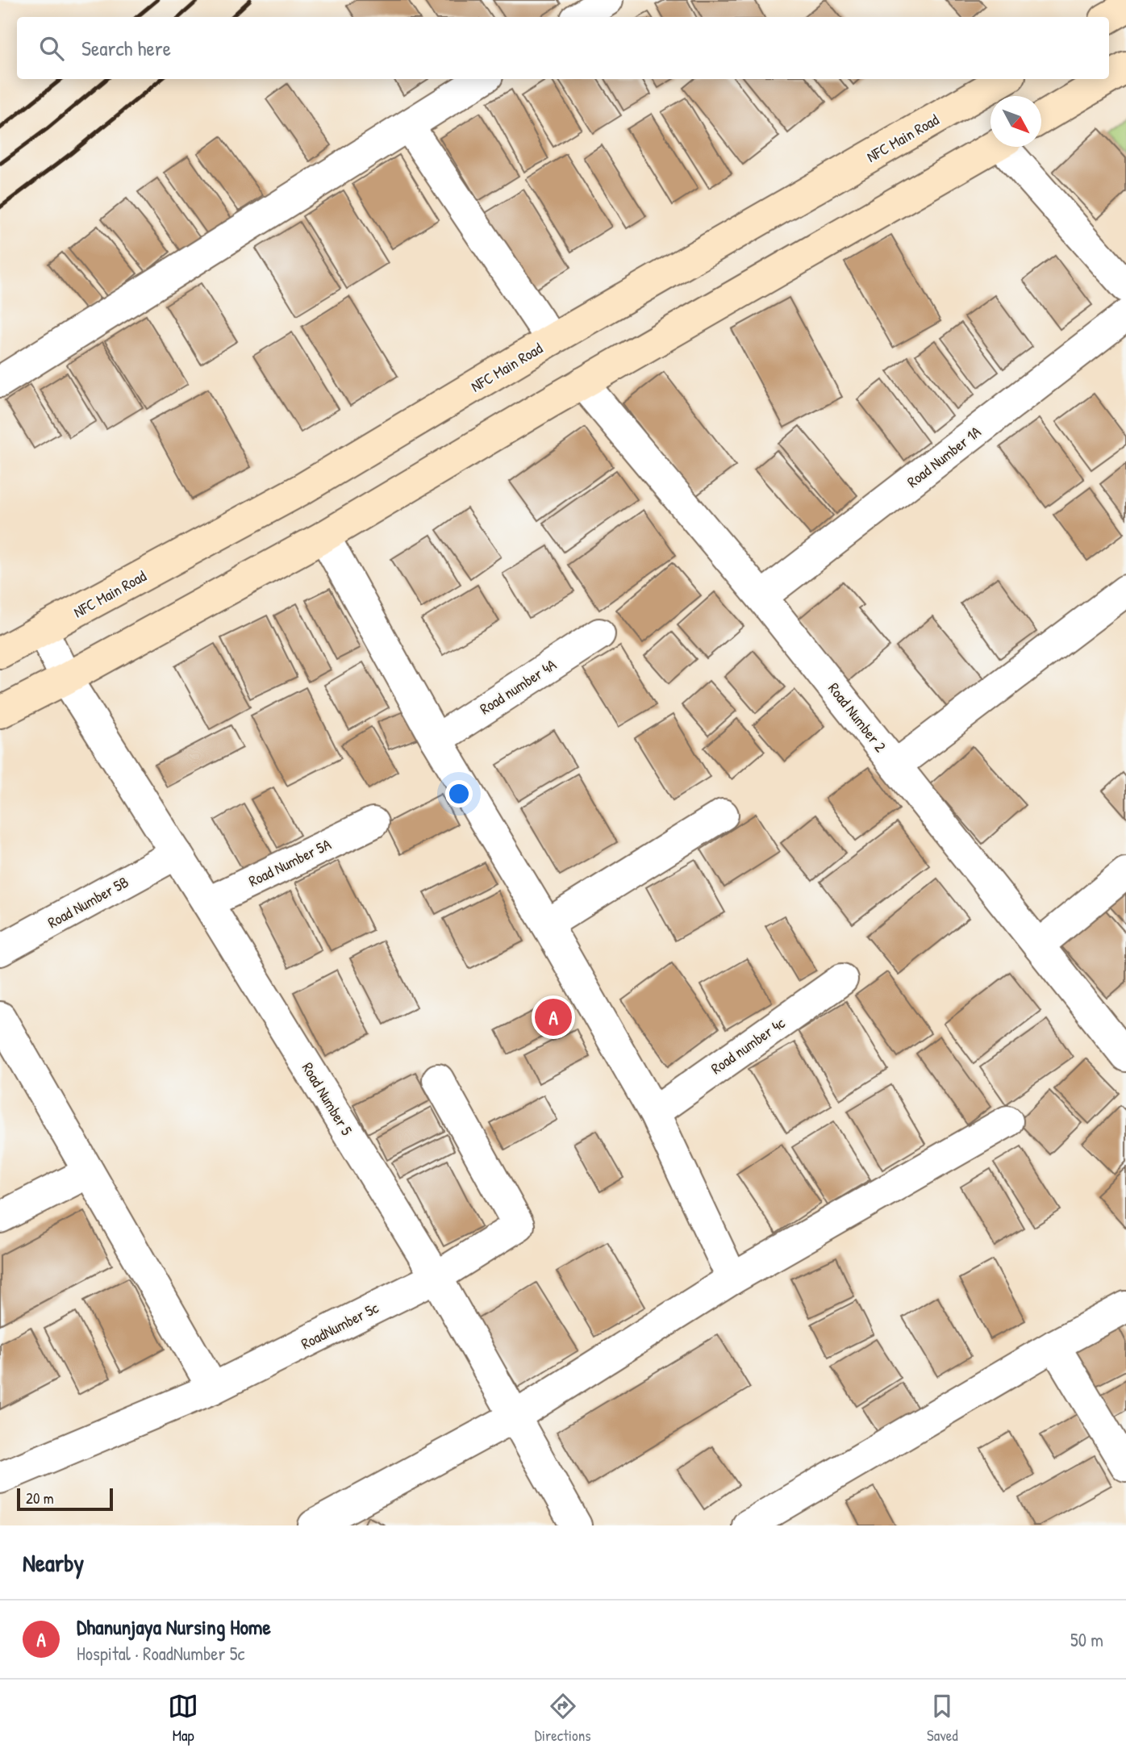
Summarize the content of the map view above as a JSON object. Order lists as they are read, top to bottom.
{
  "streets": {
    "main road": ["NFC Main Road"],
    "street": [
      "Road Number 1A",
      "Road number 4A",
      "Road Number 2",
      "Road Number 5A",
      "Road Number 5B",
      "Road number 4c",
      "Road Number 5",
      "RoadNumber 5c"
    ]
  },
  "crossings": [
    ["NFC Main Road", "Road Number 5"],
    ["Road Number 1A", "Road Number 2"],
    ["Road Number 5A", "Road Number 5"],
    ["Road Number 5B", "Road Number 5"],
    ["Road Number 5", "RoadNumber 5c"]
  ],
  "scale_bar": "20 m",
  "north": "bottom right",
  "page": {
    "search": "Search here",
    "pins": "A",
    "scale": "20 m",
    "heading": "Nearby",
    "list": [
      {
        "mark": "A",
        "name": "Dhanunjaya Nursing Home",
        "note": "Hospital · RoadNumber 5c",
        "value": "50 m"
      }
    ],
    "nav": ["Map", "Directions", "Saved"]
  }
}
